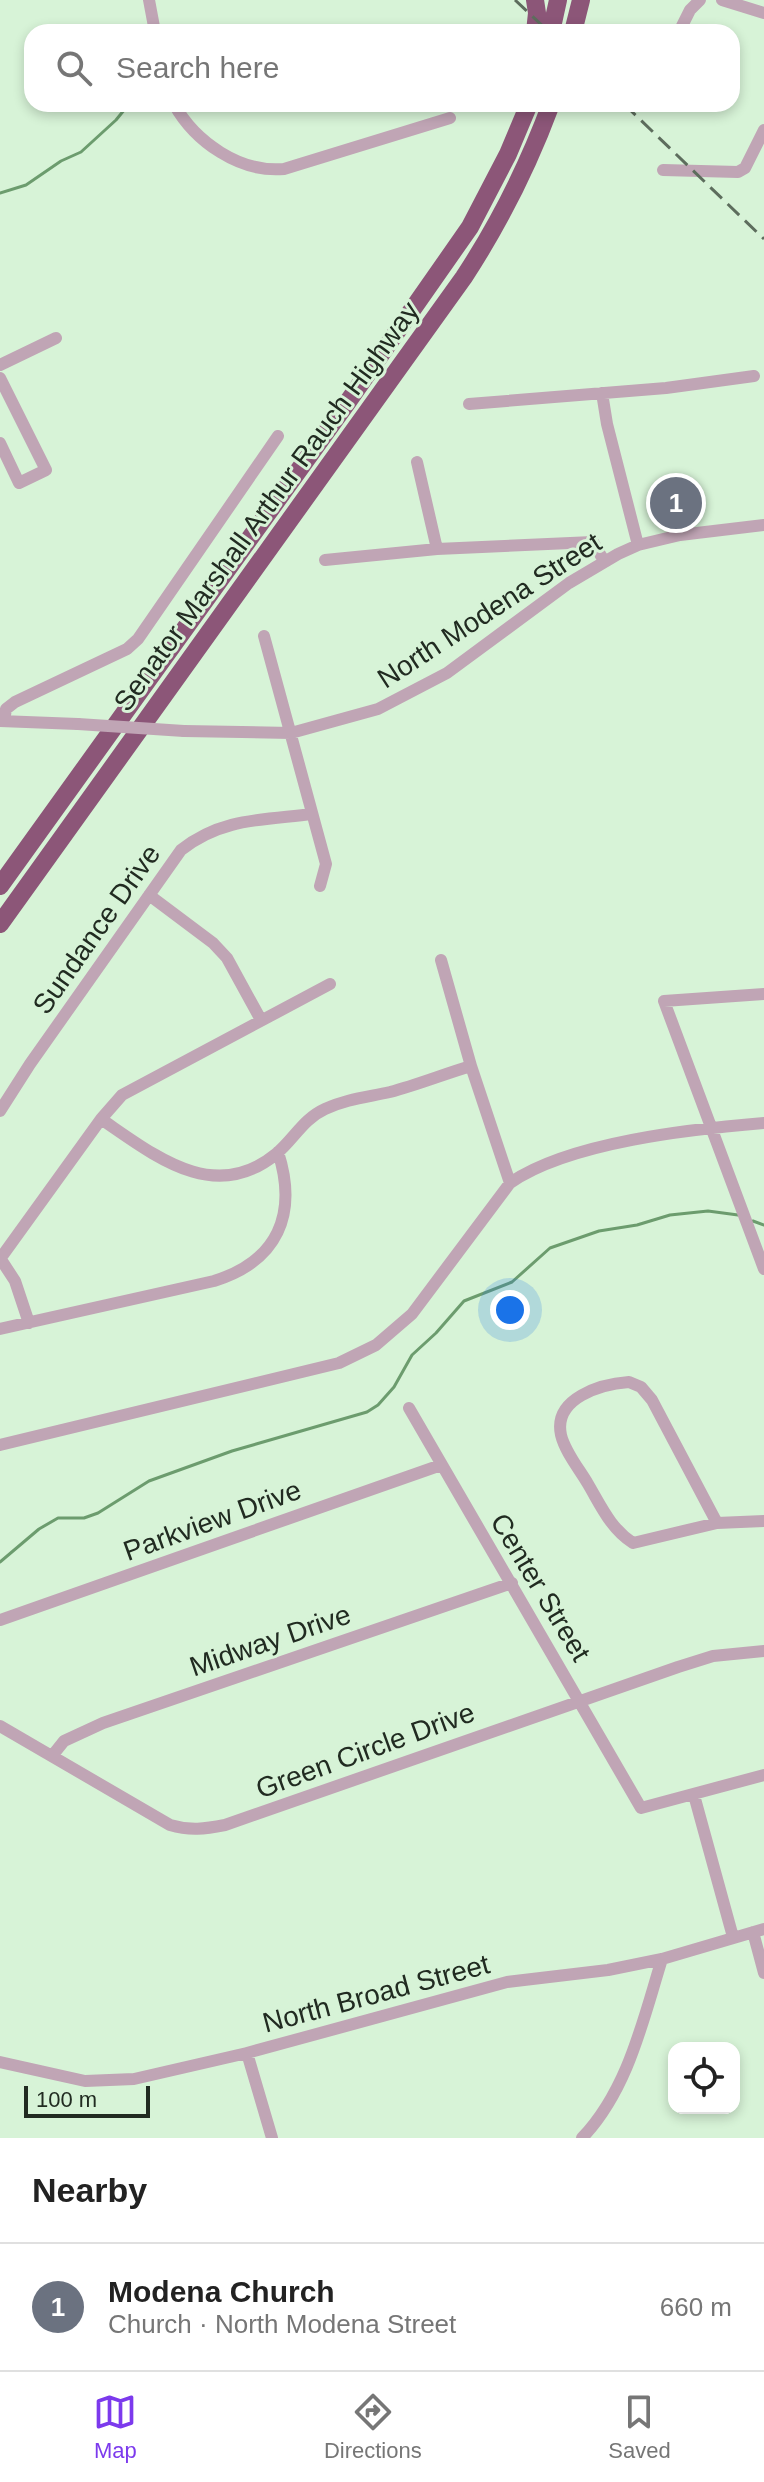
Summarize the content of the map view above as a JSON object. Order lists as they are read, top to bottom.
{
  "streets": {
    "highway": ["Senator Marshall Arthur Rauch Highway"],
    "street": [
      "North Modena Street",
      "Sundance Drive",
      "Parkview Drive",
      "Center Street",
      "Midway Drive",
      "Green Circle Drive",
      "North Broad Street"
    ]
  },
  "crossings": [
    ["Parkview Drive", "Center Street"],
    ["Center Street", "Midway Drive"],
    ["Center Street", "Green Circle Drive"],
    ["Midway Drive", "Green Circle Drive"]
  ],
  "scale_bar": "100 m",
  "page": {
    "search": "Search here",
    "pins": "1",
    "scale": "100 m",
    "heading": "Nearby",
    "list": [
      {
        "mark": "1",
        "name": "Modena Church",
        "note": "Church · North Modena Street",
        "value": "660 m"
      }
    ],
    "nav": ["Map", "Directions", "Saved"]
  }
}
